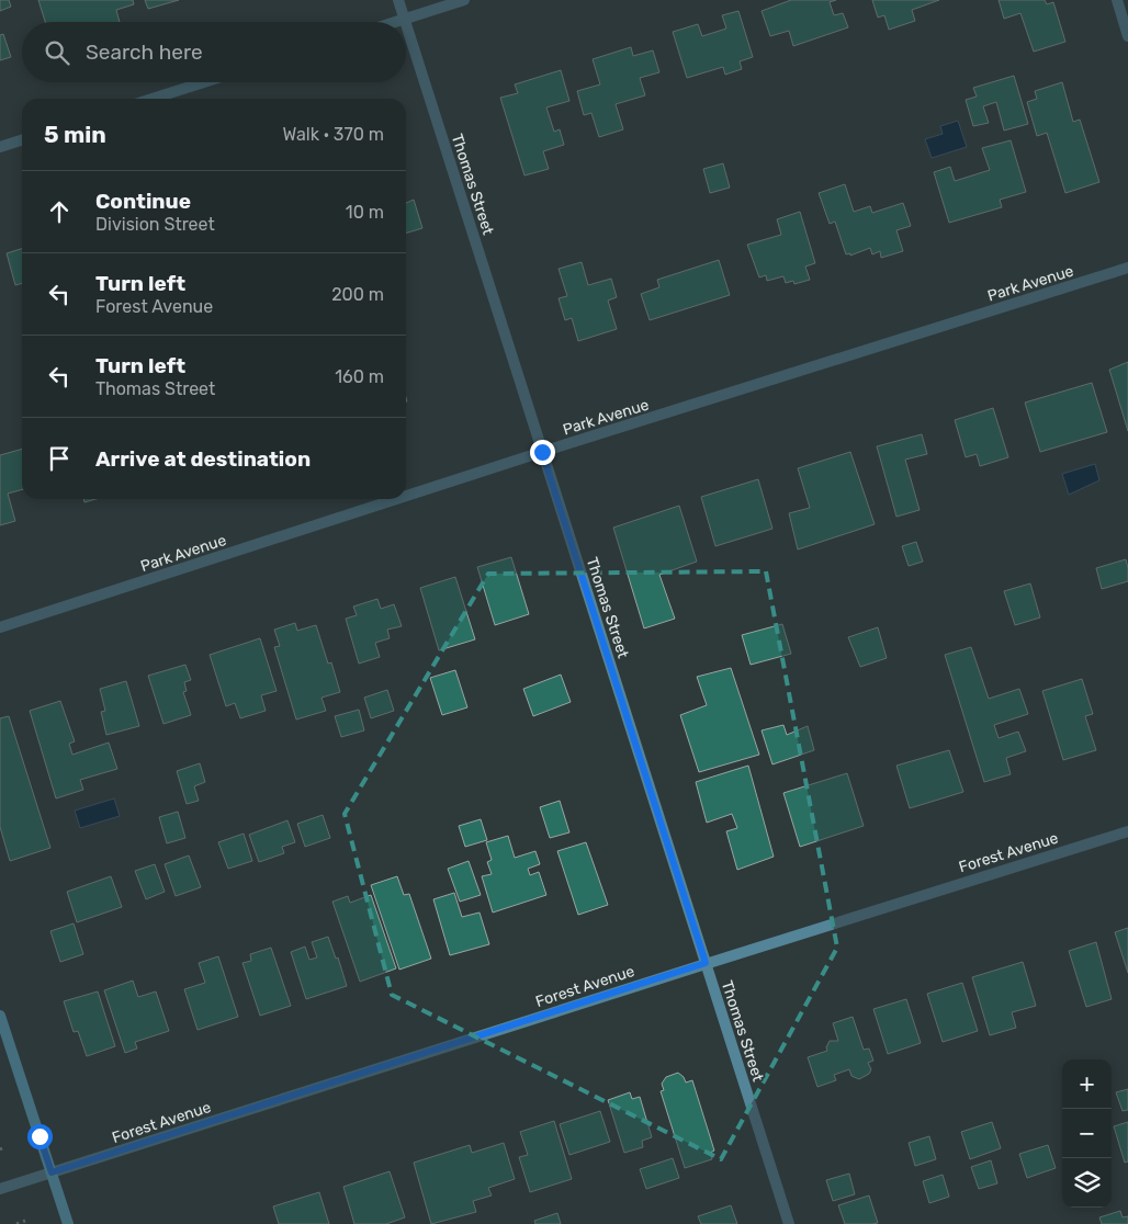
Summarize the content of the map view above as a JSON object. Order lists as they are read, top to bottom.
{
  "streets": {
    "street": ["Thomas Street", "Park Avenue", "Forest Avenue"]
  },
  "crossings": [
    ["Thomas Street", "Park Avenue"],
    ["Thomas Street", "Forest Avenue"]
  ],
  "page": {
    "search": "Search here",
    "heading": ["5 min", "Walk · 370 m"],
    "list": [
      ["Continue", "Division Street", "10 m"],
      ["Turn left", "Forest Avenue", "200 m"],
      ["Turn left", "Thomas Street", "160 m"],
      "Arrive at destination"
    ],
    "map_buttons": ["+", "−"]
  }
}
